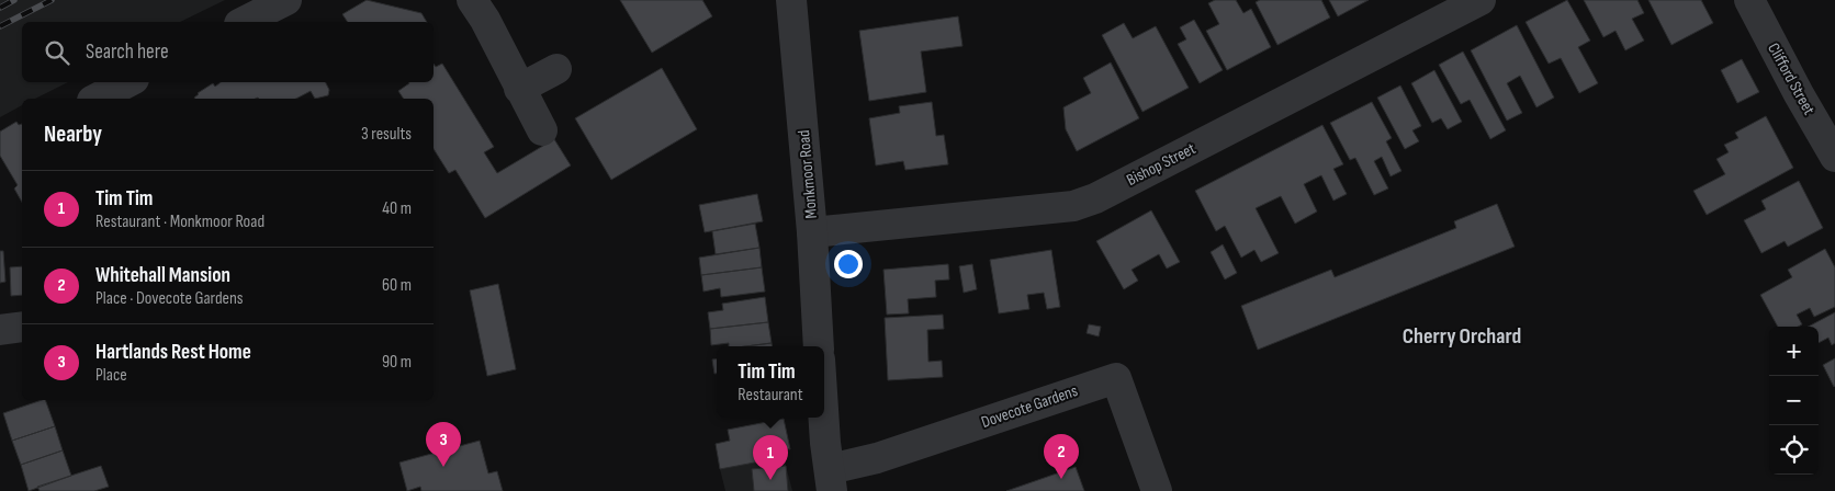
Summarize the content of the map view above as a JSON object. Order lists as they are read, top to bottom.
{
  "streets": {
    "street": [
      "Clifford Street",
      "Bishop Street",
      "Monkmoor Road",
      "Dovecote Gardens"
    ]
  },
  "crossings": [
    ["Bishop Street", "Monkmoor Road"]
  ],
  "districts": ["Cherry Orchard"],
  "page": {
    "search": "Search here",
    "heading": ["Nearby", "3 results"],
    "list": [
      {
        "mark": "1",
        "name": "Tim Tim",
        "note": "Restaurant · Monkmoor Road",
        "value": "40 m"
      },
      {
        "mark": "2",
        "name": "Whitehall Mansion",
        "note": "Place · Dovecote Gardens",
        "value": "60 m"
      },
      {
        "mark": "3",
        "name": "Hartlands Rest Home",
        "note": "Place",
        "value": "90 m"
      }
    ],
    "map_buttons": ["+", "−"],
    "popup": ["Tim Tim", "Restaurant"],
    "pins": ["3", "2", "1"]
  }
}
